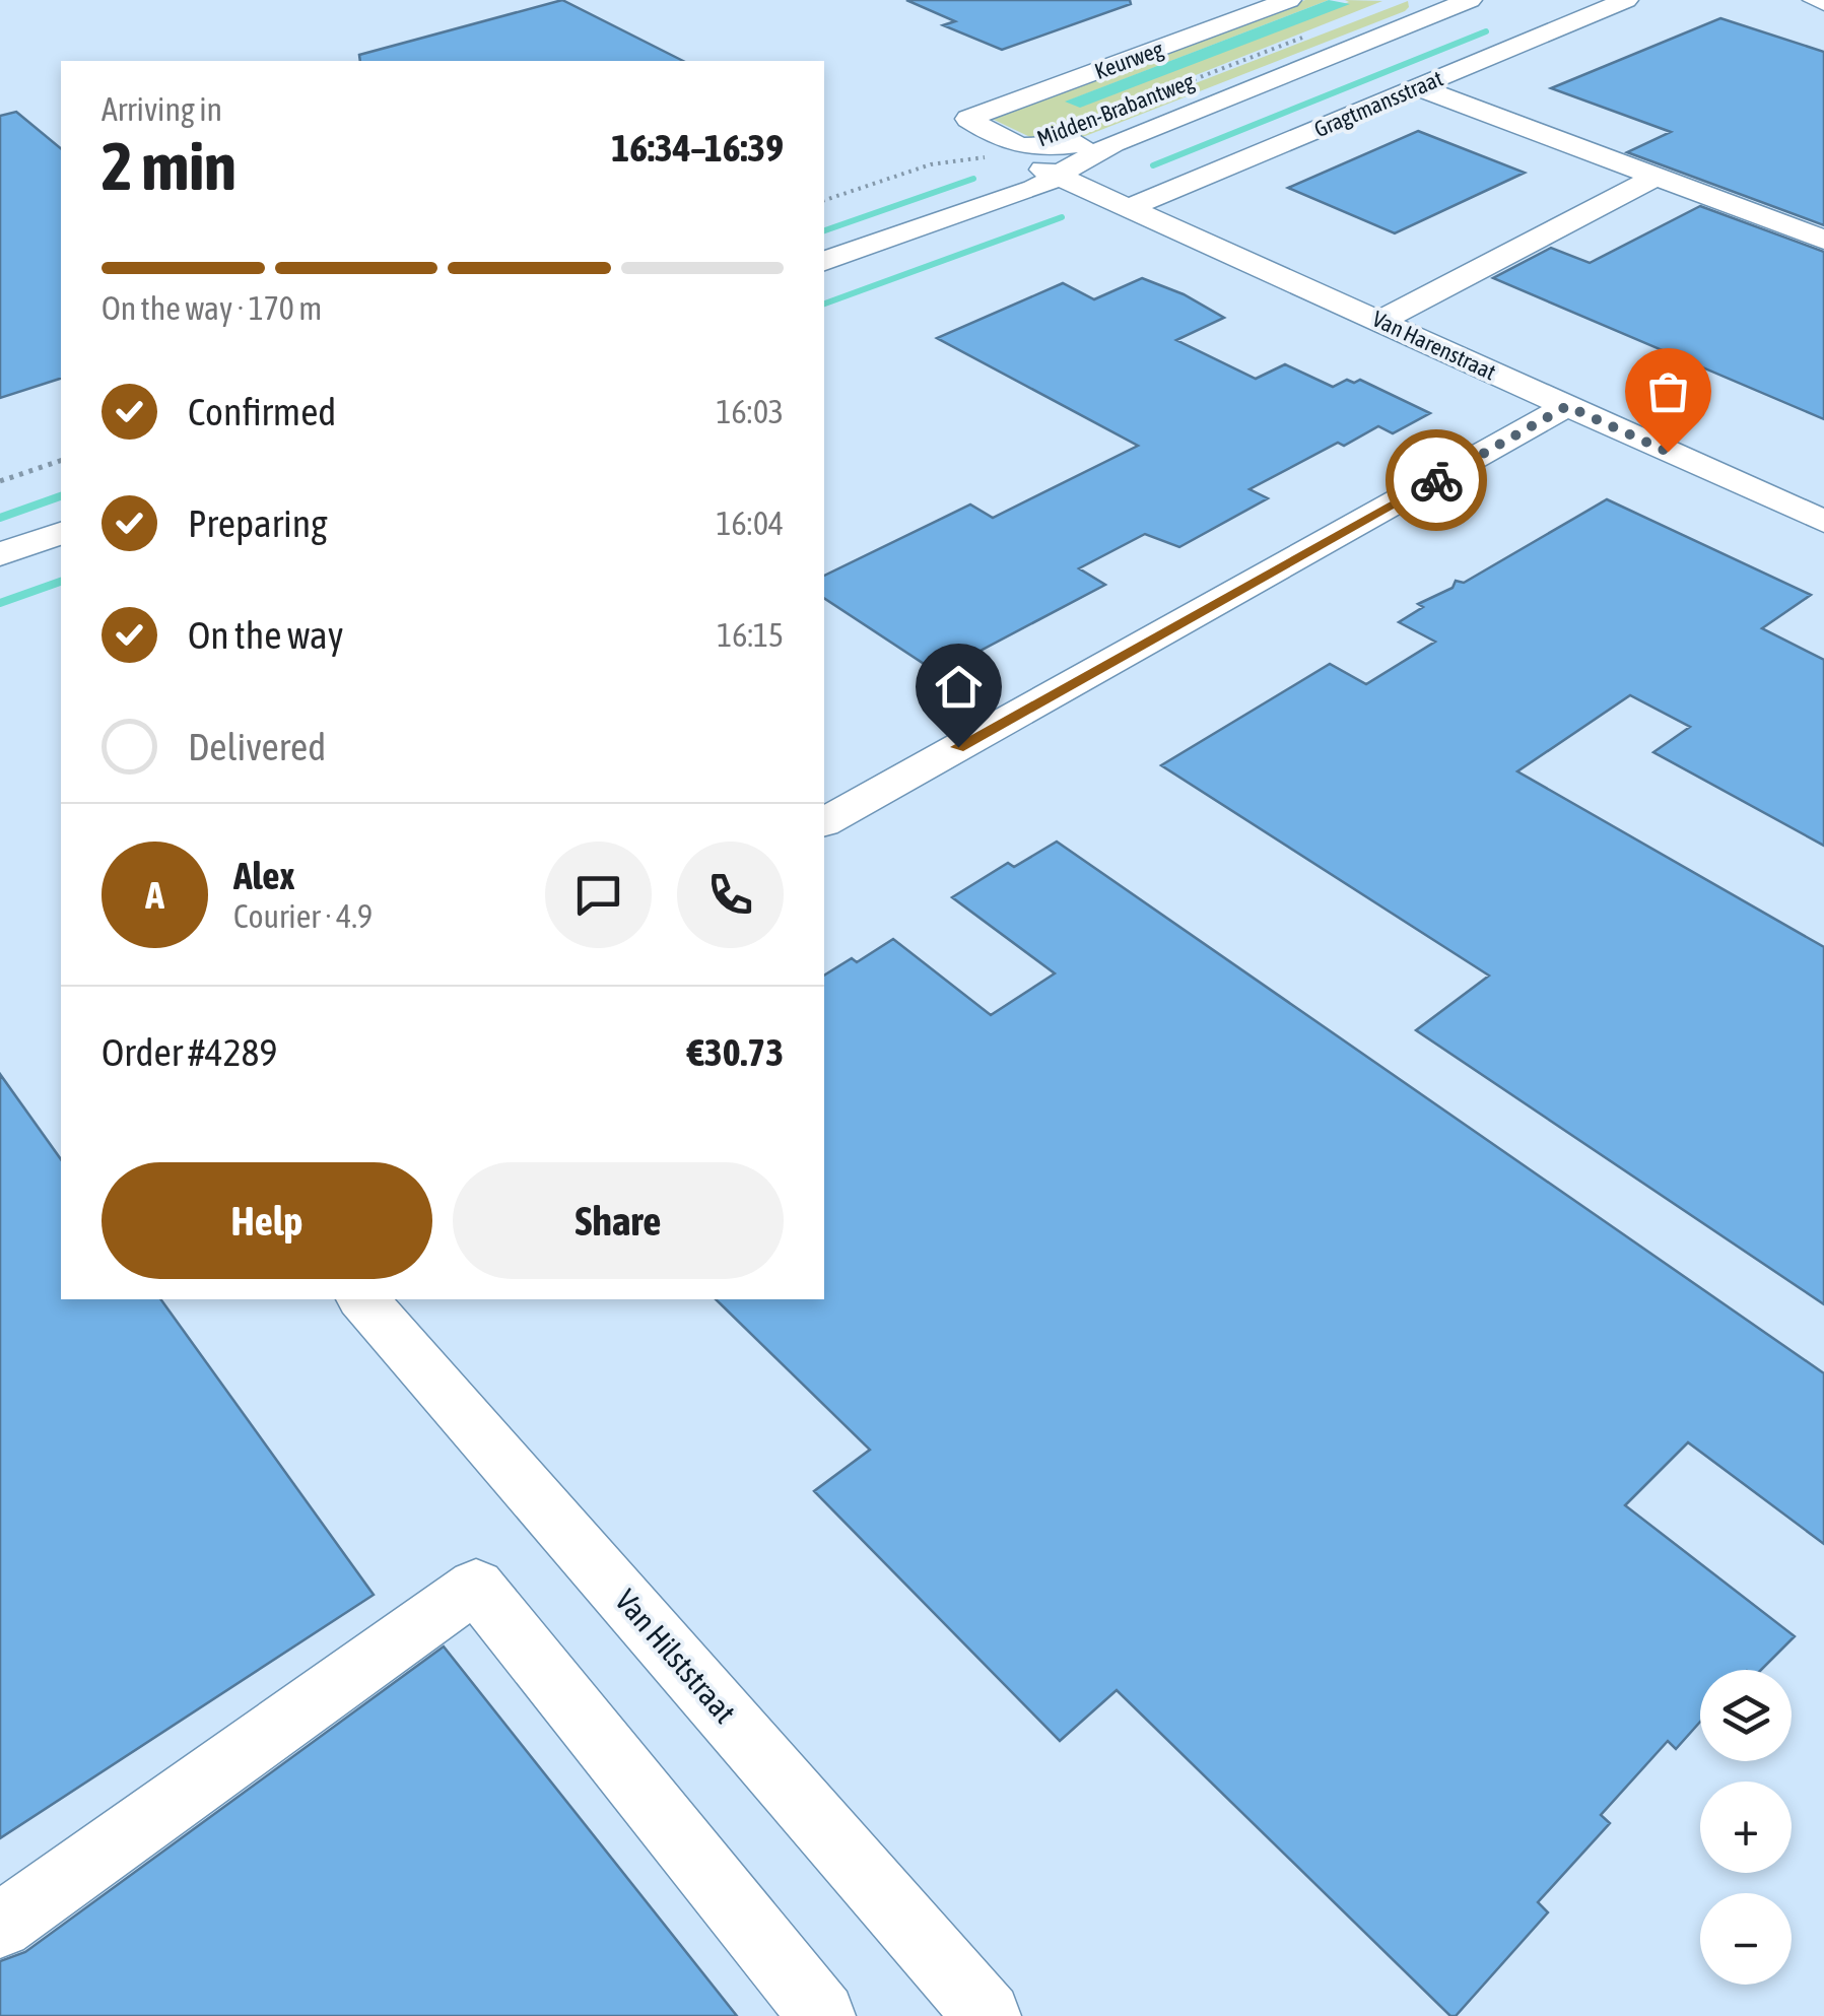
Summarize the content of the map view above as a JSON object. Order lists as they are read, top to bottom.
{
  "streets": {
    "street": [
      "Keurweg",
      "Gragtmansstraat",
      "Midden-Brabantweg",
      "Van Harenstraat",
      "Van Hilststraat"
    ]
  },
  "crossings": [
    ["Keurweg", "Midden-Brabantweg"],
    ["Gragtmansstraat", "Van Harenstraat"],
    ["Midden-Brabantweg", "Van Harenstraat"]
  ],
  "page": {
    "heading": ["2 min", "Arriving in", "16:34–16:39"],
    "panel": [
      "Alex",
      "Courier · 4.9",
      "Order #4289",
      "€30.73"
    ],
    "bar": "On the way · 170 m",
    "list": [
      ["Confirmed", "16:03"],
      ["Preparing", "16:04"],
      ["On the way", "16:15"],
      "Delivered"
    ],
    "round": "A",
    "buttons": ["Help", "Share"],
    "map_buttons": ["+", "−"]
  }
}
